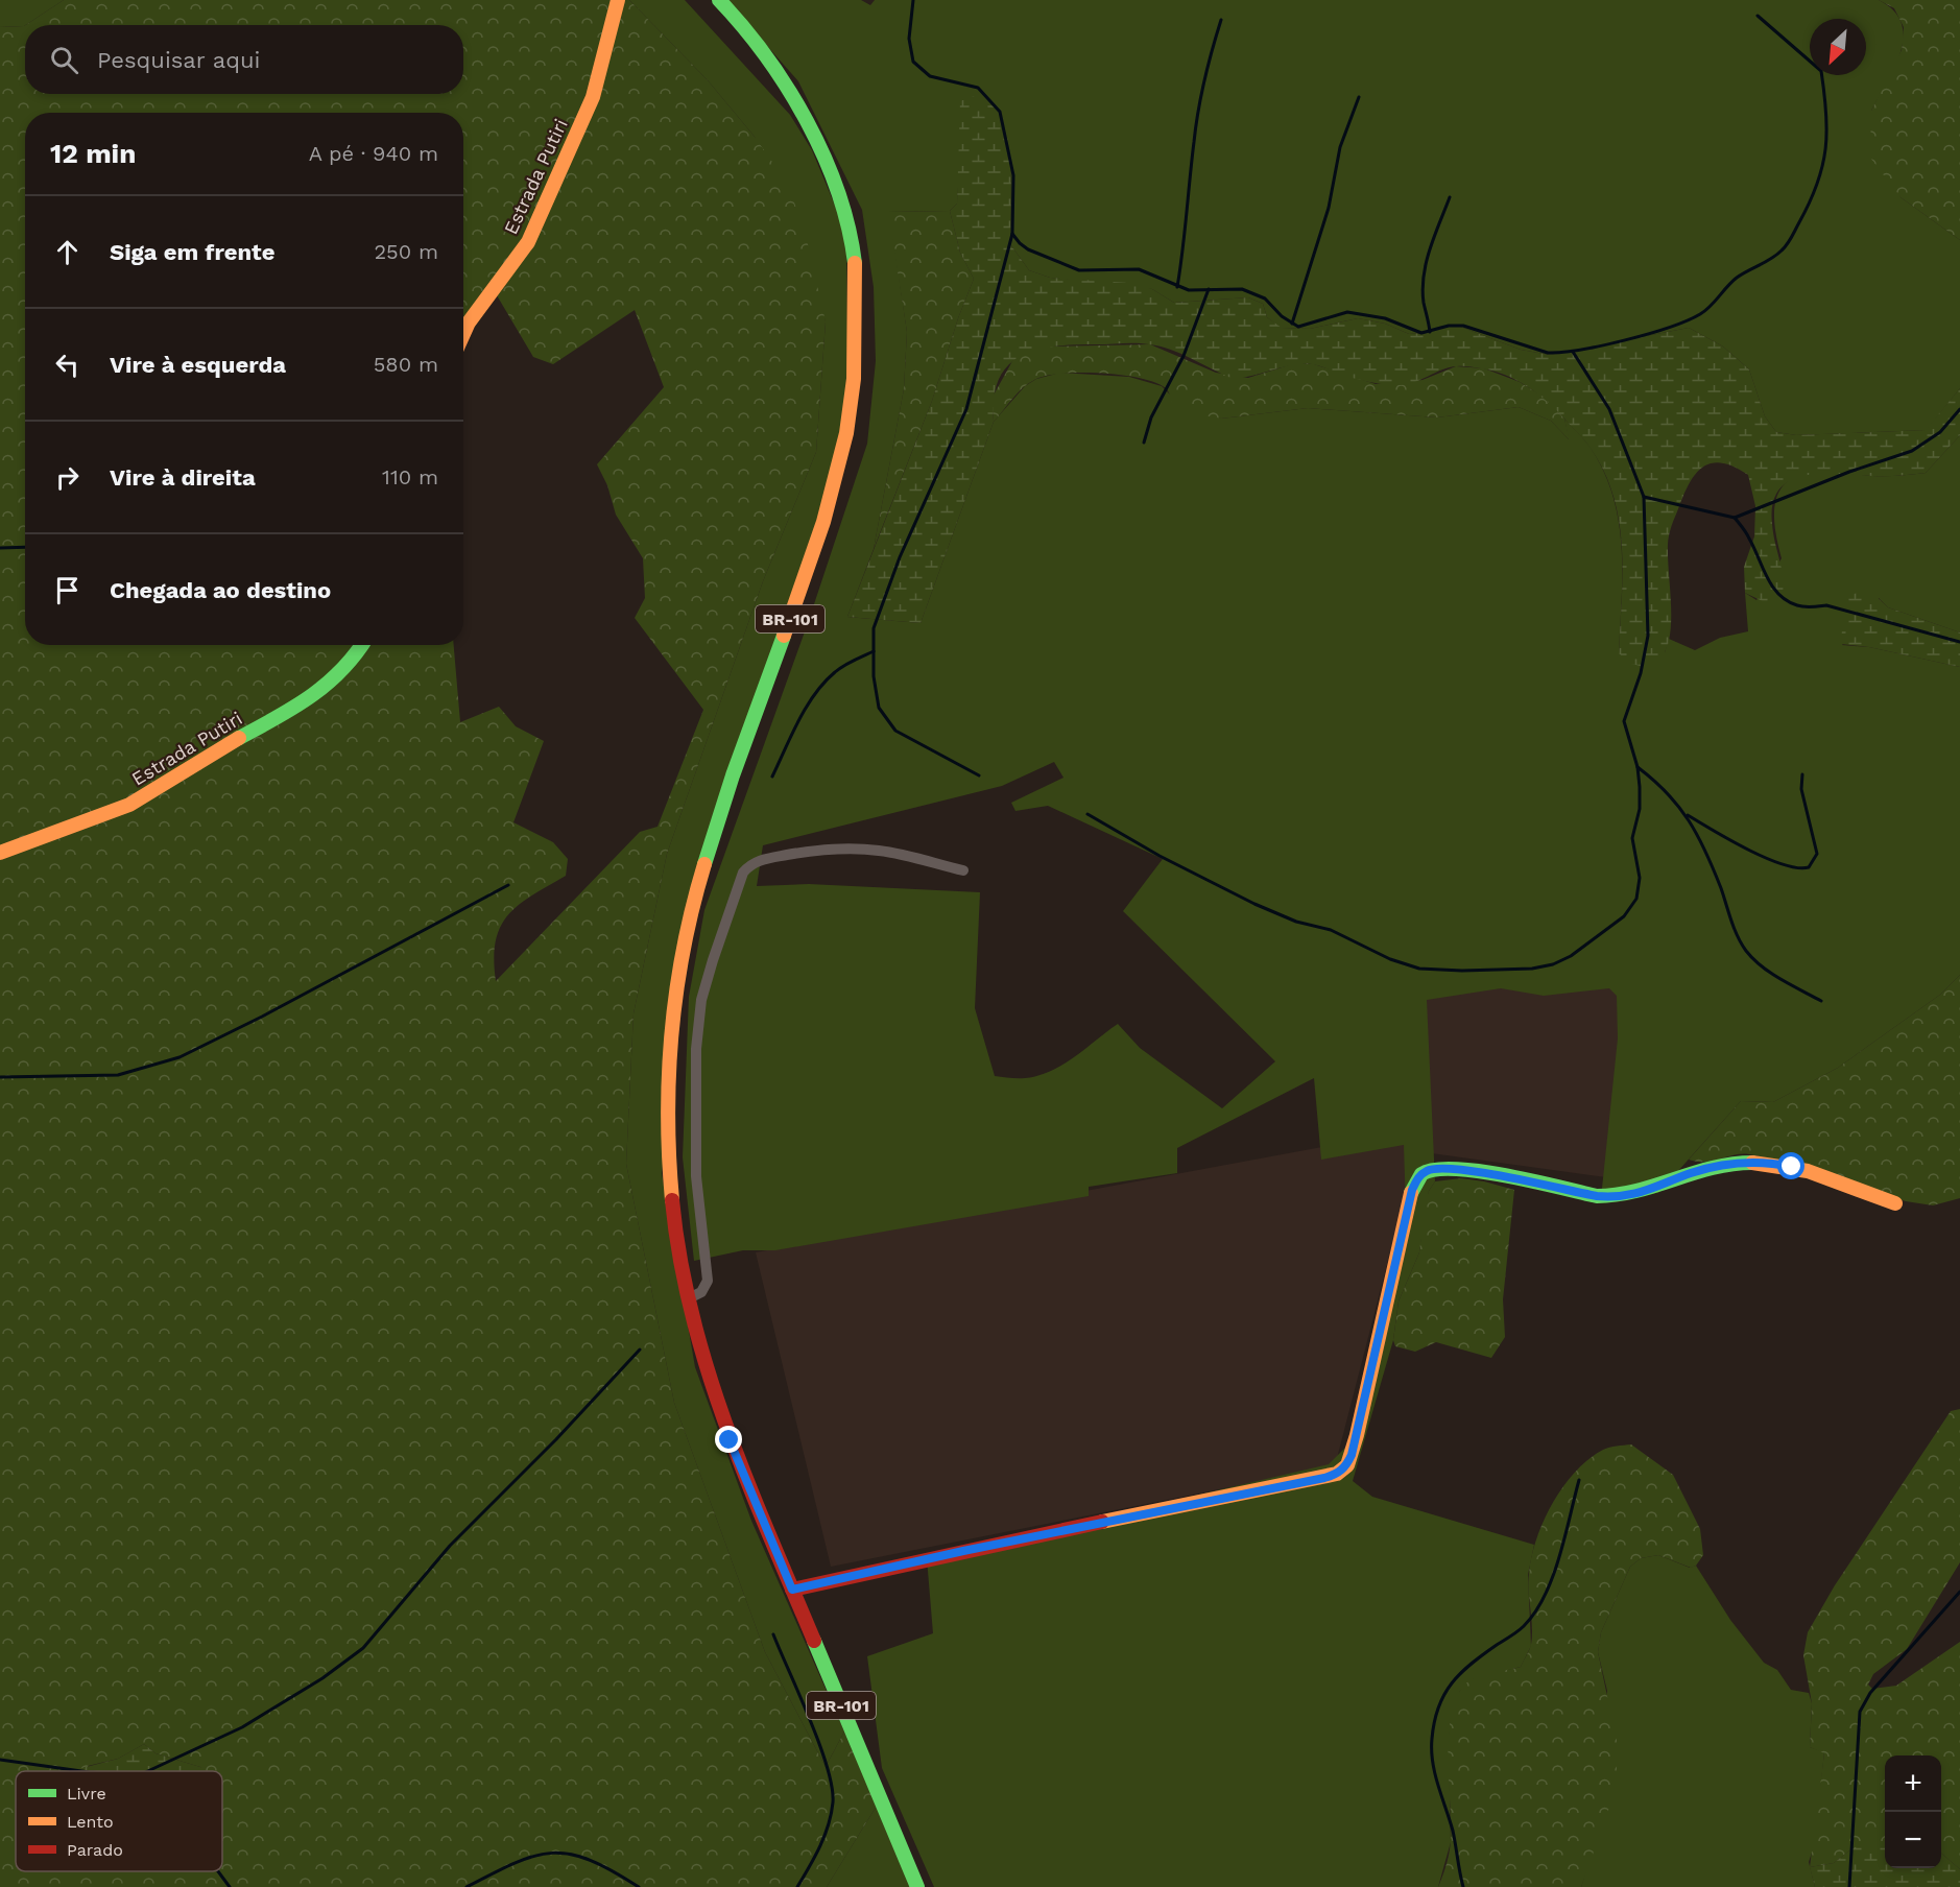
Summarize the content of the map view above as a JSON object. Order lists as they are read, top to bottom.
{
  "streets": {
    "street": ["Estrada Putiri", "BR-101"]
  },
  "legend": ["Livre", "Lento", "Parado"],
  "north": "bottom left",
  "page": {
    "search": "Pesquisar aqui",
    "heading": ["12 min", "A pé · 940 m"],
    "list": [
      ["Siga em frente", "250 m"],
      ["Vire à esquerda", "580 m"],
      ["Vire à direita", "110 m"],
      "Chegada ao destino"
    ],
    "map_buttons": ["+", "−"]
  }
}
